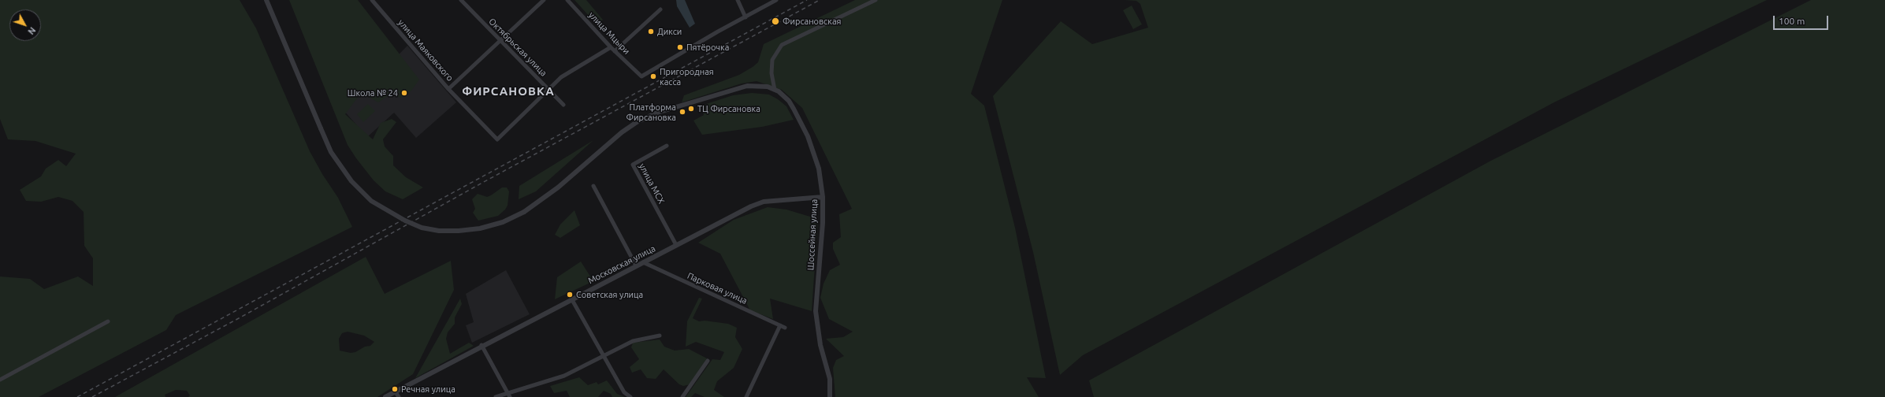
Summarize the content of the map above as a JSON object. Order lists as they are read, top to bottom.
{
  "streets": {
    "street": [
      "улица Мцыри",
      "Октябрьская улица",
      "улица Маяковского",
      "улица МСХ",
      "Шоссейная улица",
      "Московская улица",
      "Парковая улица"
    ]
  },
  "crossings": [
    ["улица Мцыри", "улица Маяковского"],
    ["Октябрьская улица", "улица Маяковского"],
    ["улица МСХ", "Московская улица"],
    ["Шоссейная улица", "Московская улица"],
    ["Московская улица", "Парковая улица"]
  ],
  "districts": ["ФИРСАНОВКА"],
  "places": [
    "Фирсановская",
    "Дикси",
    "Пятёрочка",
    "Пригородная касса",
    "Школа № 24",
    "ТЦ Фирсановка",
    "Платформа Фирсановка",
    "Советская улица",
    "Речная улица"
  ],
  "scale_bar": "100 m",
  "north": "bottom right"
}
